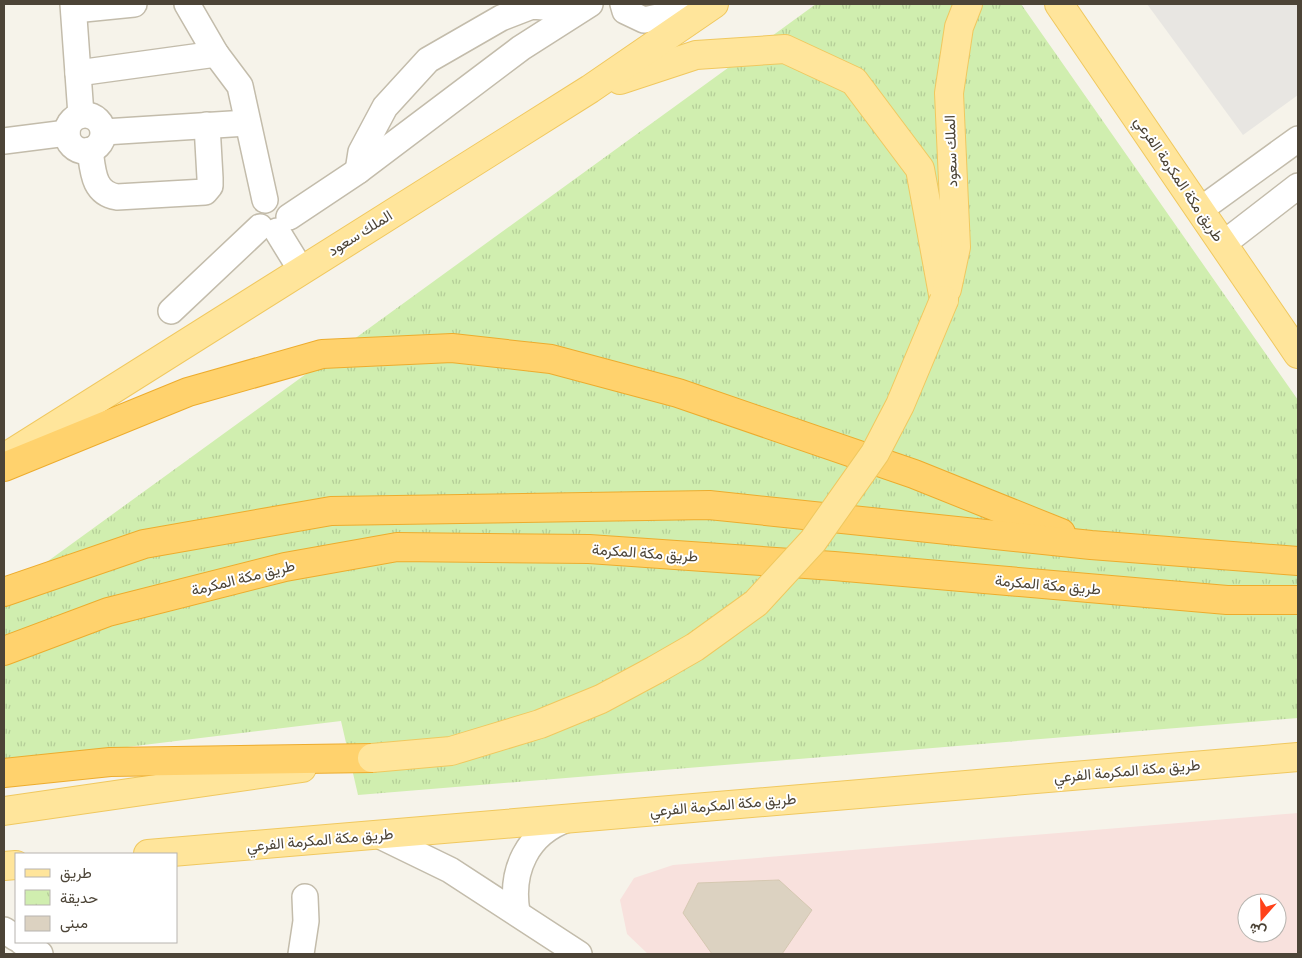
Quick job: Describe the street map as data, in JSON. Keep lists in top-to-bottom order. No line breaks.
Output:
{"streets":{"highway":["طريق مكة المكرمة"],"main road":["الملك سعود","طريق مكة المكرمة الفرعي"]},"legend":["طريق","حديقة","مبنى"],"north":"bottom"}
